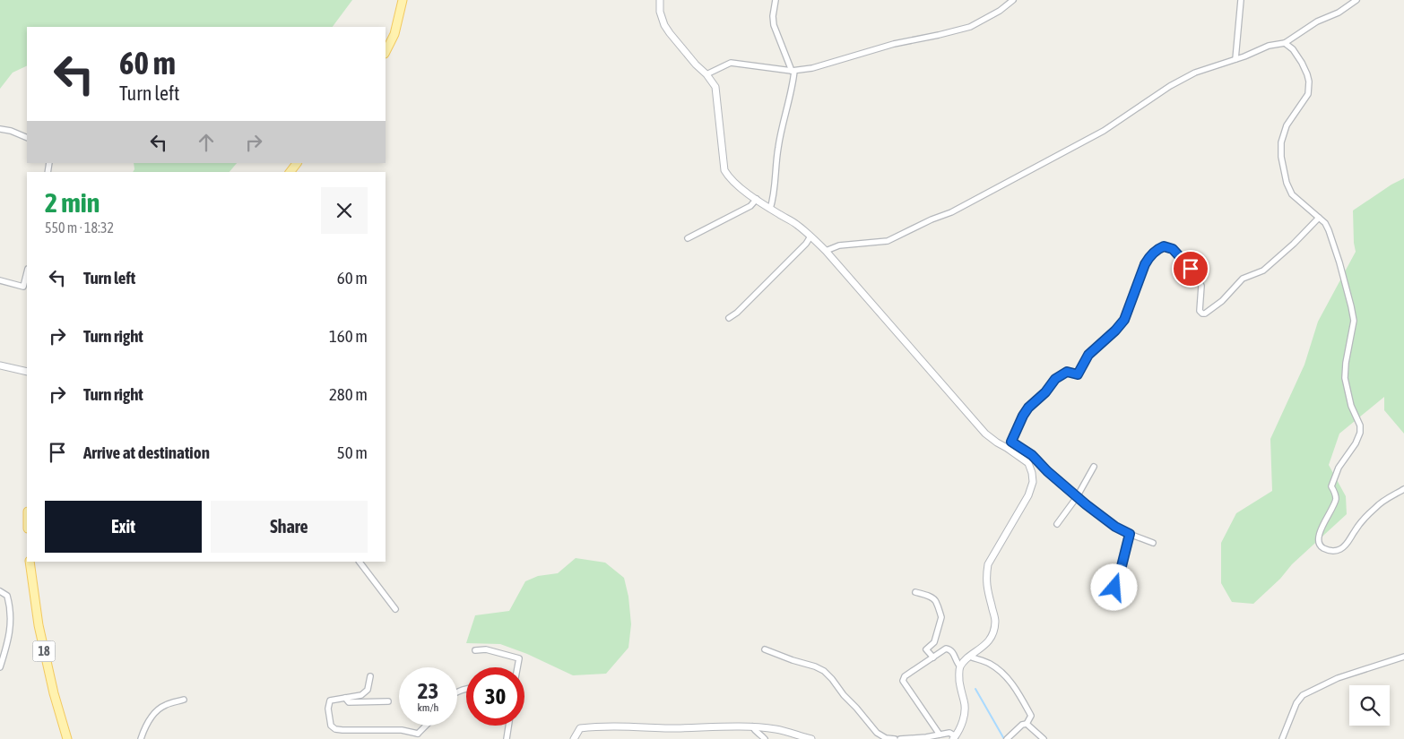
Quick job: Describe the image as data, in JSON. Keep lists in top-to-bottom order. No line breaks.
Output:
{"streets":{"main road":["18"]},"page":{"turn":["60 m","Turn left"],"heading":["2 min","550 m · 18:32"],"list":[{"name":"Turn left","value":"60 m"},{"name":"Turn right","value":"160 m"},{"name":"Turn right","value":"280 m"},{"name":"Arrive at destination","value":"50 m"}],"buttons":["Exit","Share"],"speed":"23 km/h","limit":"30"}}
